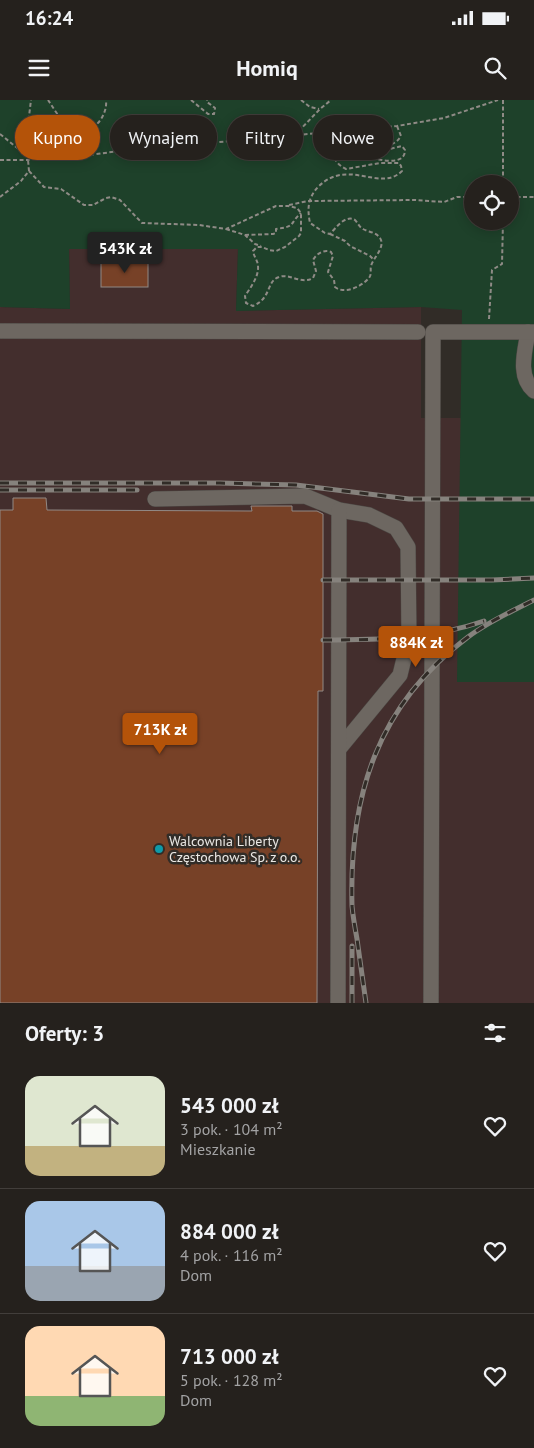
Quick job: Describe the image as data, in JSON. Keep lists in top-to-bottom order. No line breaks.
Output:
{"places":["Walcownia Liberty Częstochowa Sp. z o.o."],"page":{"status":"16:24","header":"Homiq","chip":["Kupno","Wynajem","Filtry","Nowe"],"price":["543K zł","884K zł","713K zł"],"heading":"Oferty: 3","list":[{"name":"543 000 zł","note":"3 pok. · 104 m² · Mieszkanie"},{"name":"884 000 zł","note":"4 pok. · 116 m² · Dom"},{"name":"713 000 zł","note":"5 pok. · 128 m² · Dom"}]}}
